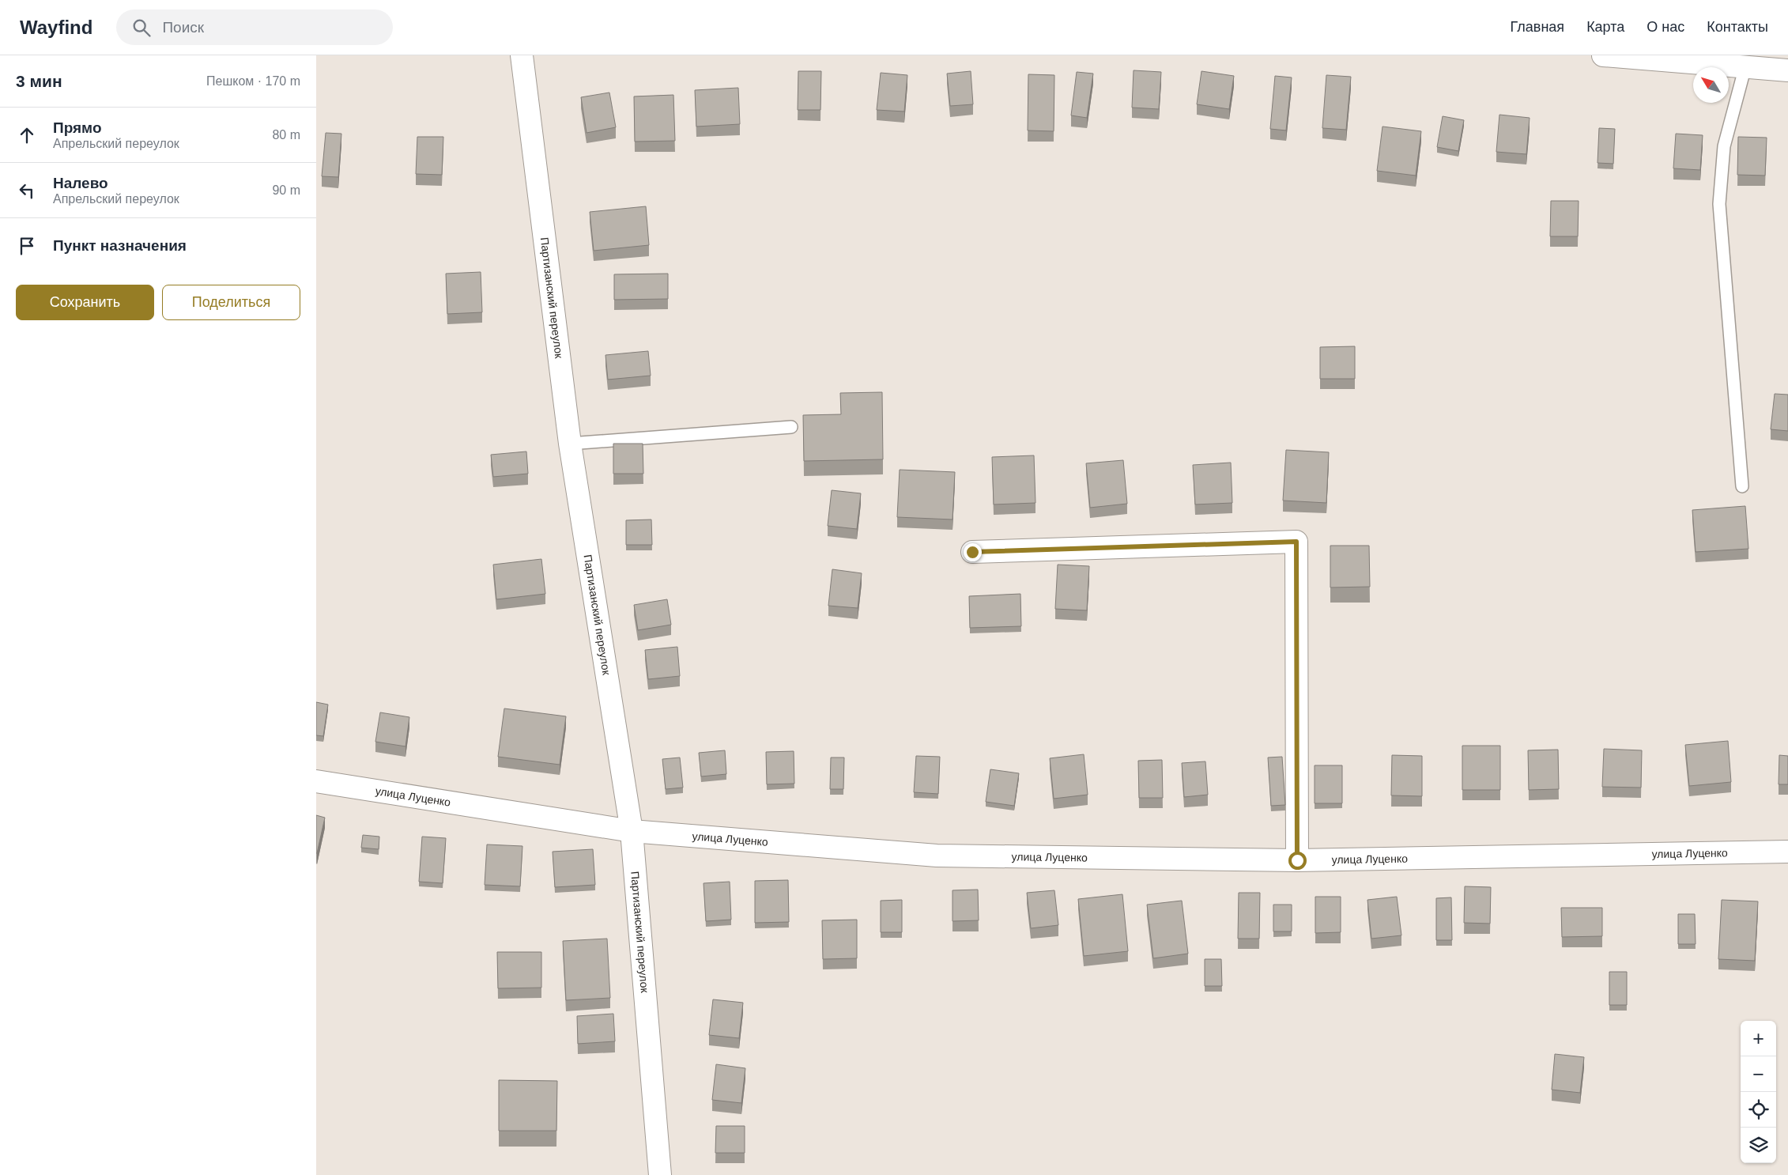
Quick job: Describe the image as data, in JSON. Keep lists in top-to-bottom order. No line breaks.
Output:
{"streets":{"street":["Партизанский переулок","улица Луценко"]},"crossings":[["Партизанский переулок","улица Луценко"]],"north":"top left","page":{"header":"Wayfind","search":"Поиск","nav":["Главная","Карта","О нас","Контакты"],"heading":["3 мин","Пешком · 170 m"],"list":[["Прямо","Апрельский переулок","80 m"],["Налево","Апрельский переулок","90 m"],"Пункт назначения"],"buttons":["Сохранить","Поделиться"],"map_buttons":["+","−"]}}
